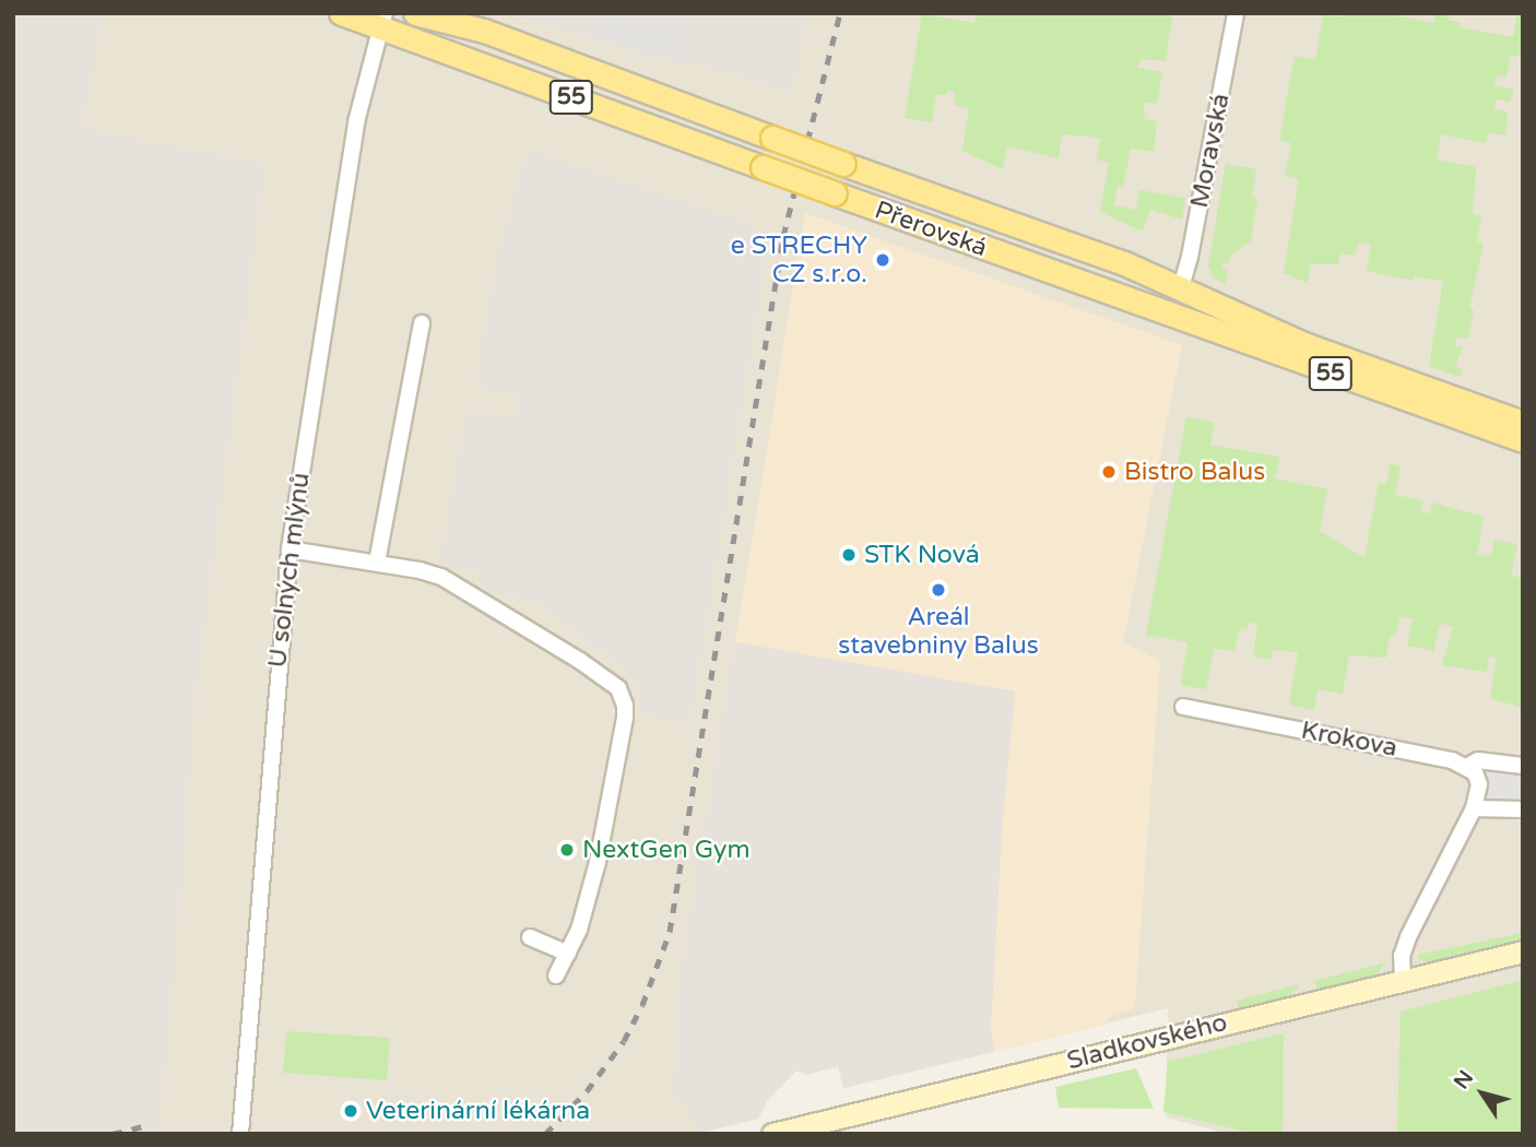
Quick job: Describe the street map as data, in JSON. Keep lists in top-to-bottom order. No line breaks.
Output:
{"streets":{"main road":["55","Přerovská"],"street":["Moravská","U solných mlýnů","Krokova","Sladkovského"]},"crossings":[["Moravská","Přerovská"],["Přerovská","U solných mlýnů"]],"places":["e STRECHY CZ s.r.o.","Bistro Balus","STK Nová","Areál stavebniny Balus","NextGen Gym","Veterinární lékárna"],"north":"top left"}
